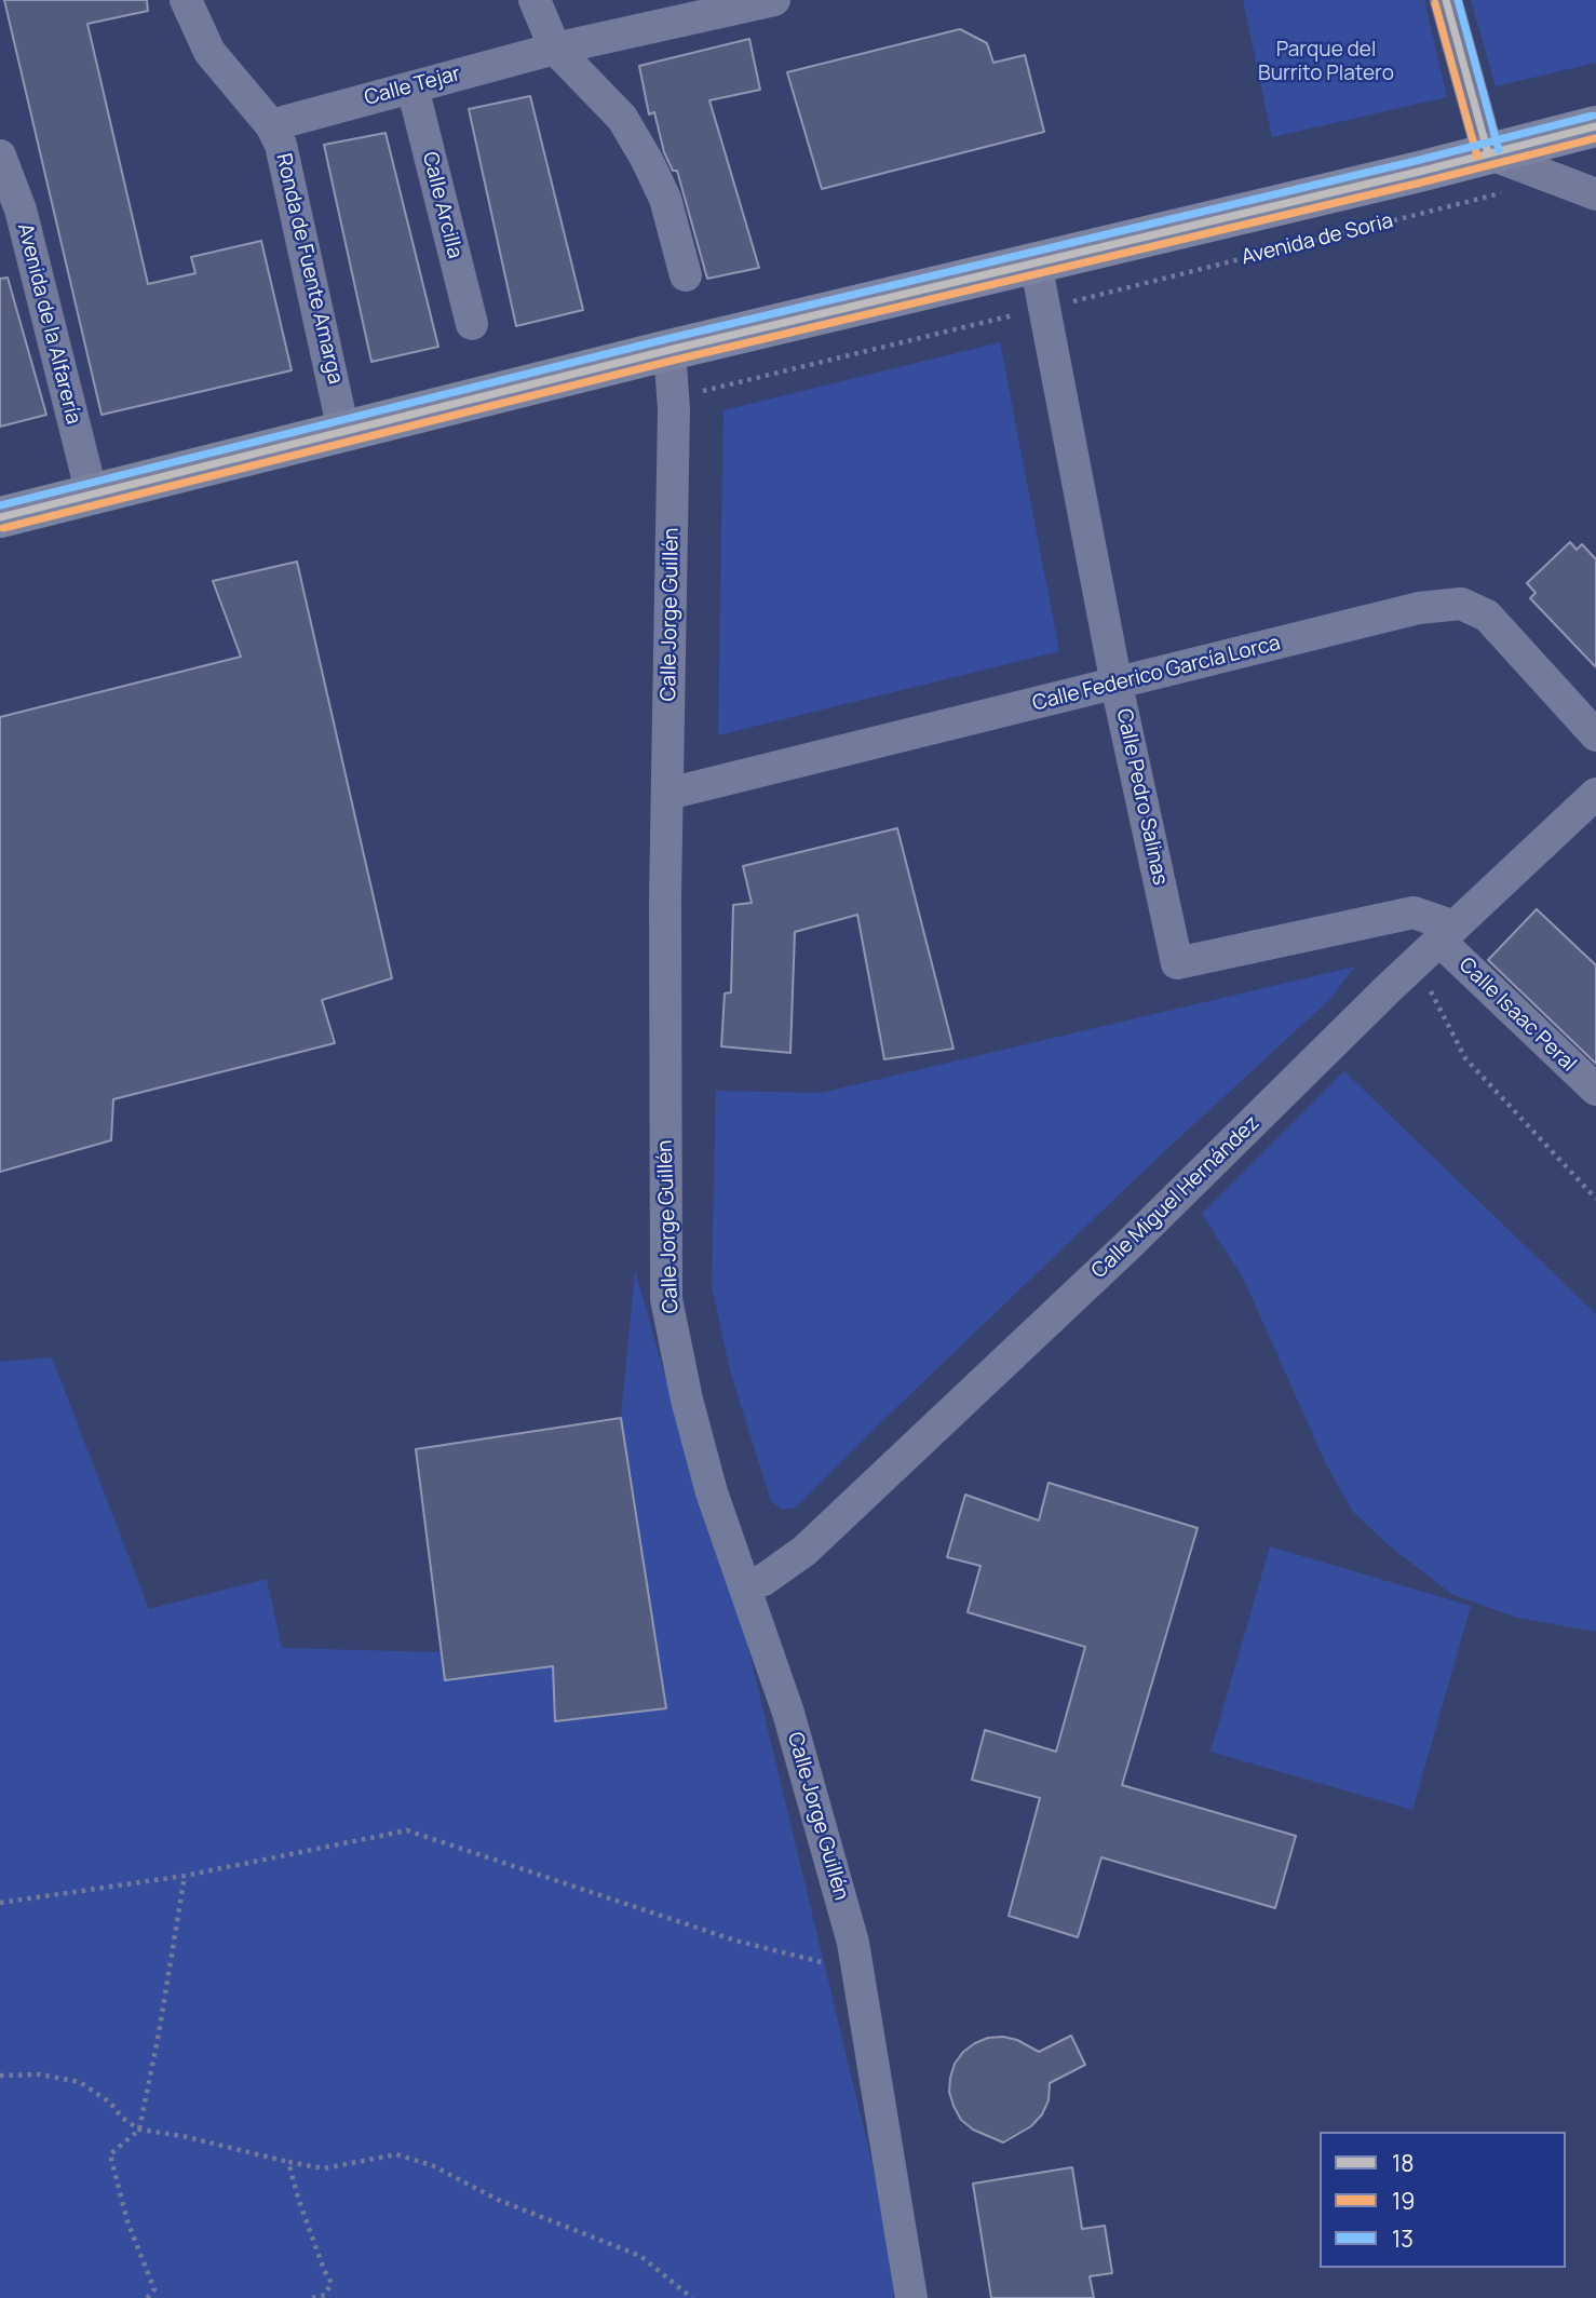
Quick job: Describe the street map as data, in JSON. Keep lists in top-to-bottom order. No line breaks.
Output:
{"streets":{"main road":["Avenida de Soria"],"street":["Calle Tejar","Calle Arcilla","Ronda de Fuente Amarga","Avenida de la Alfarería","Calle Jorge Guillén","Calle Federico García Lorca","Calle Pedro Salinas","Calle Isaac Peral","Calle Miguel Hernández"]},"crossings":[["Calle Tejar","Calle Arcilla"],["Calle Tejar","Ronda de Fuente Amarga"],["Avenida de Soria","Ronda de Fuente Amarga"],["Avenida de Soria","Avenida de la Alfarería"],["Avenida de Soria","Calle Jorge Guillén"],["Avenida de Soria","Calle Pedro Salinas"],["Calle Jorge Guillén","Calle Federico García Lorca"],["Calle Jorge Guillén","Calle Miguel Hernández"],["Calle Federico García Lorca","Calle Pedro Salinas"],["Calle Pedro Salinas","Calle Isaac Peral"],["Calle Pedro Salinas","Calle Miguel Hernández"],["Calle Isaac Peral","Calle Miguel Hernández"]],"parks":["Parque del Burrito Platero"],"lines":["transit line 18","transit line 13","transit line 19"],"legend":["18","19","13"]}
